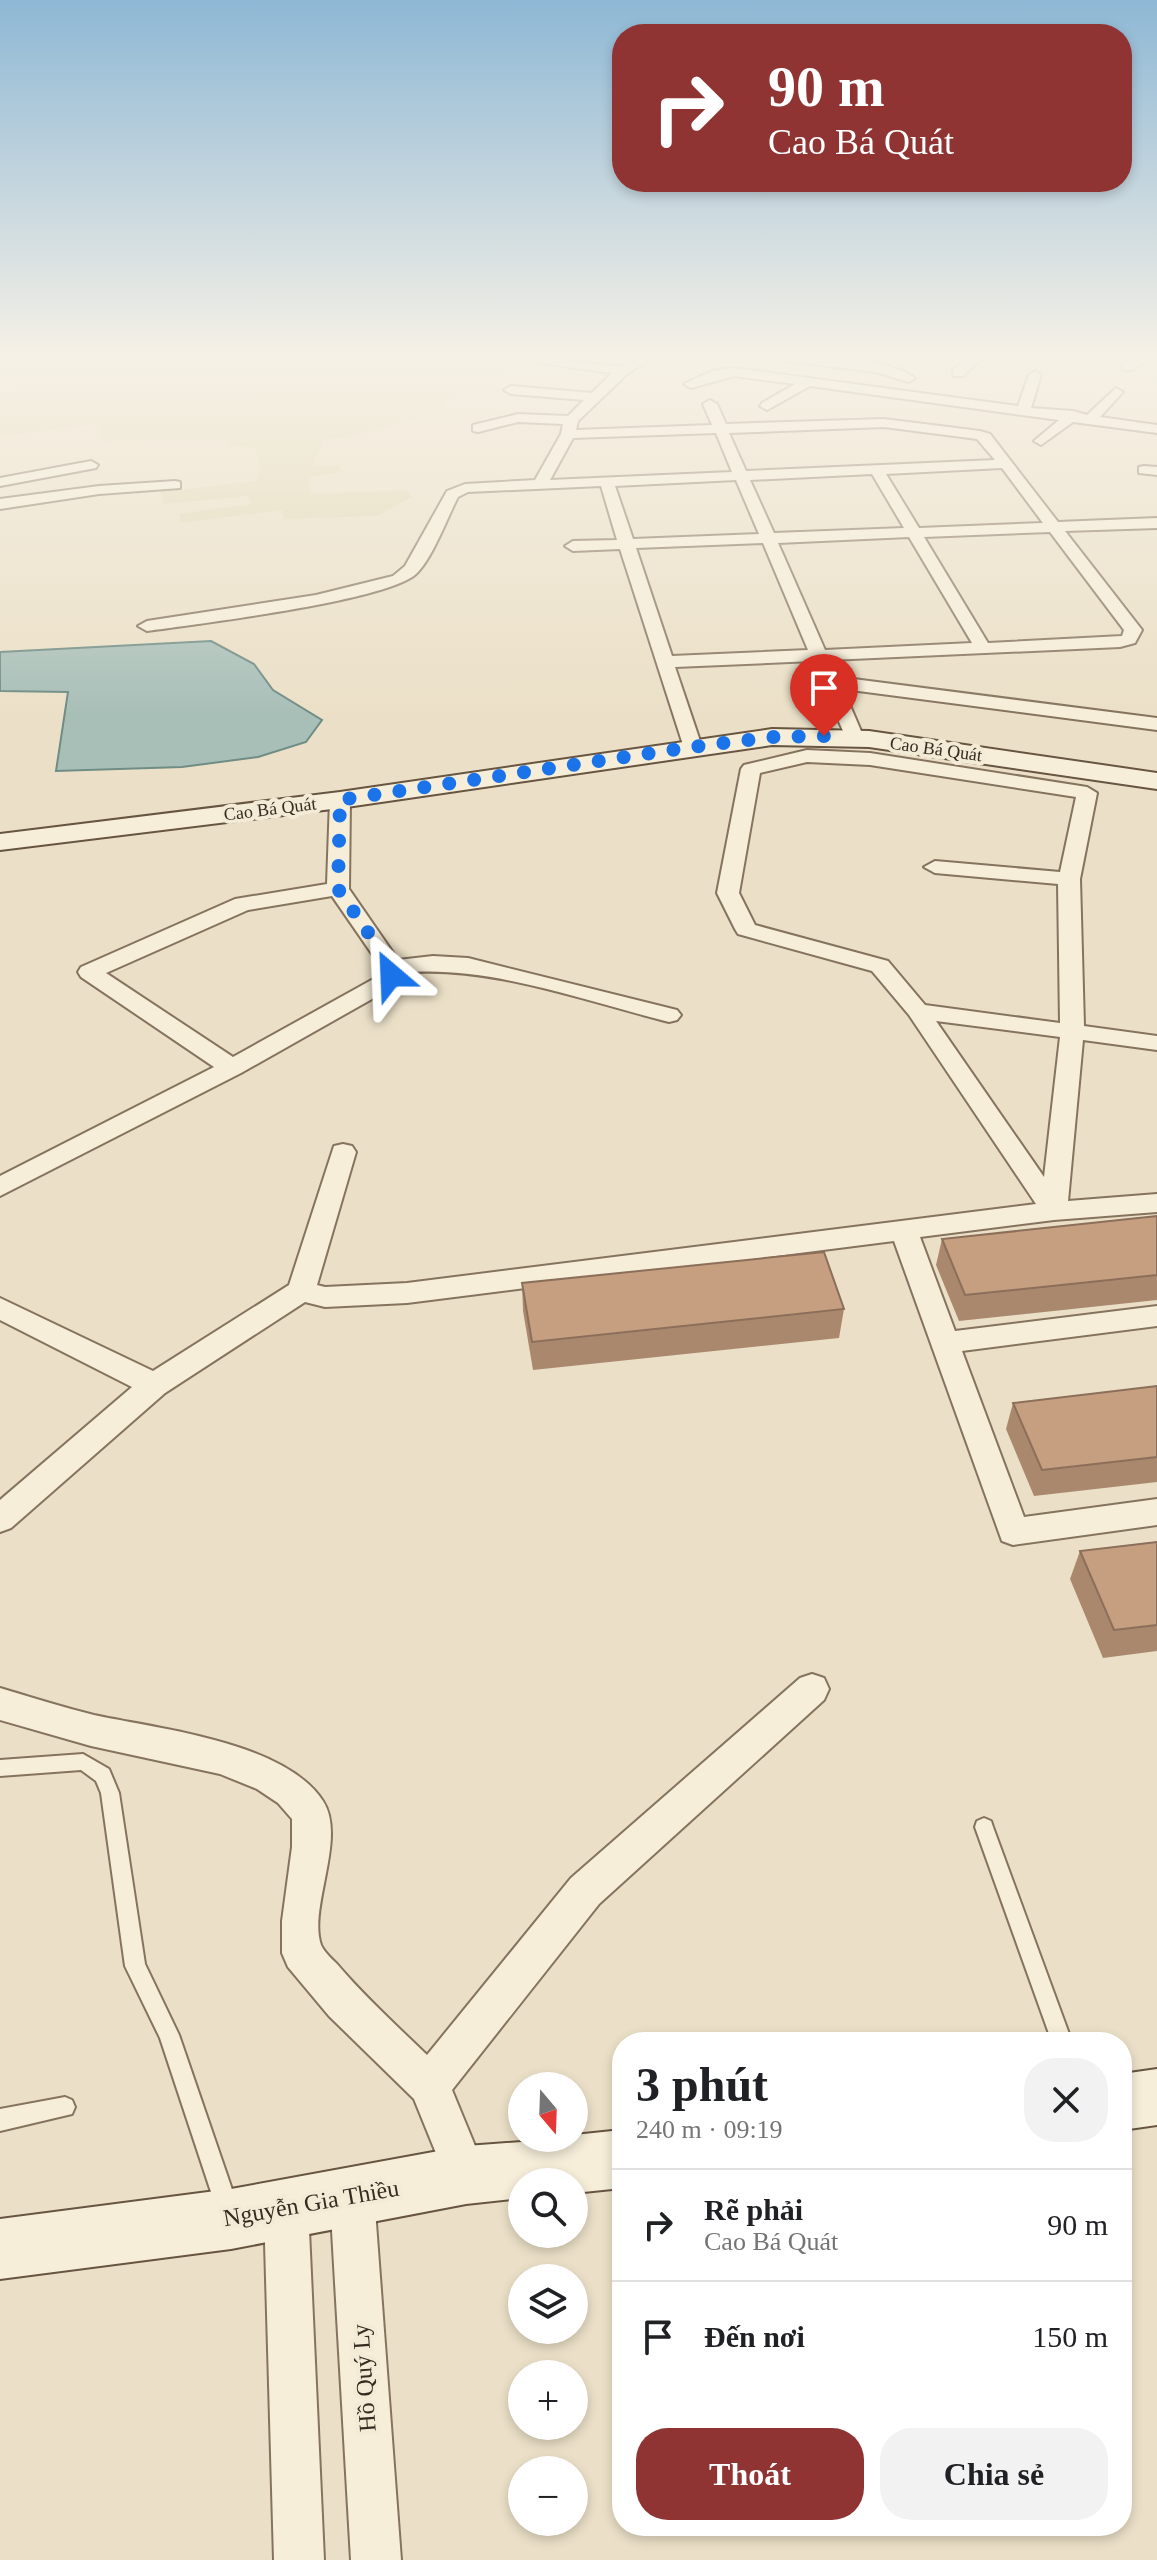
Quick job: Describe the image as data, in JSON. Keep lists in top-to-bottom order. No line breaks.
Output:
{"streets":{"street":["Cao Bá Quát","Nguyễn Gia Thiều","Hồ Quý Ly"]},"crossings":[["Nguyễn Gia Thiều","Hồ Quý Ly"]],"north":"bottom","page":{"turn":["90 m","Cao Bá Quát"],"heading":["3 phút","240 m · 09:19"],"map_buttons":["+","−"],"list":[{"name":"Rẽ phải","note":"Cao Bá Quát","value":"90 m"},{"name":"Đến nơi","value":"150 m"}],"buttons":["Thoát","Chia sẻ"]}}
